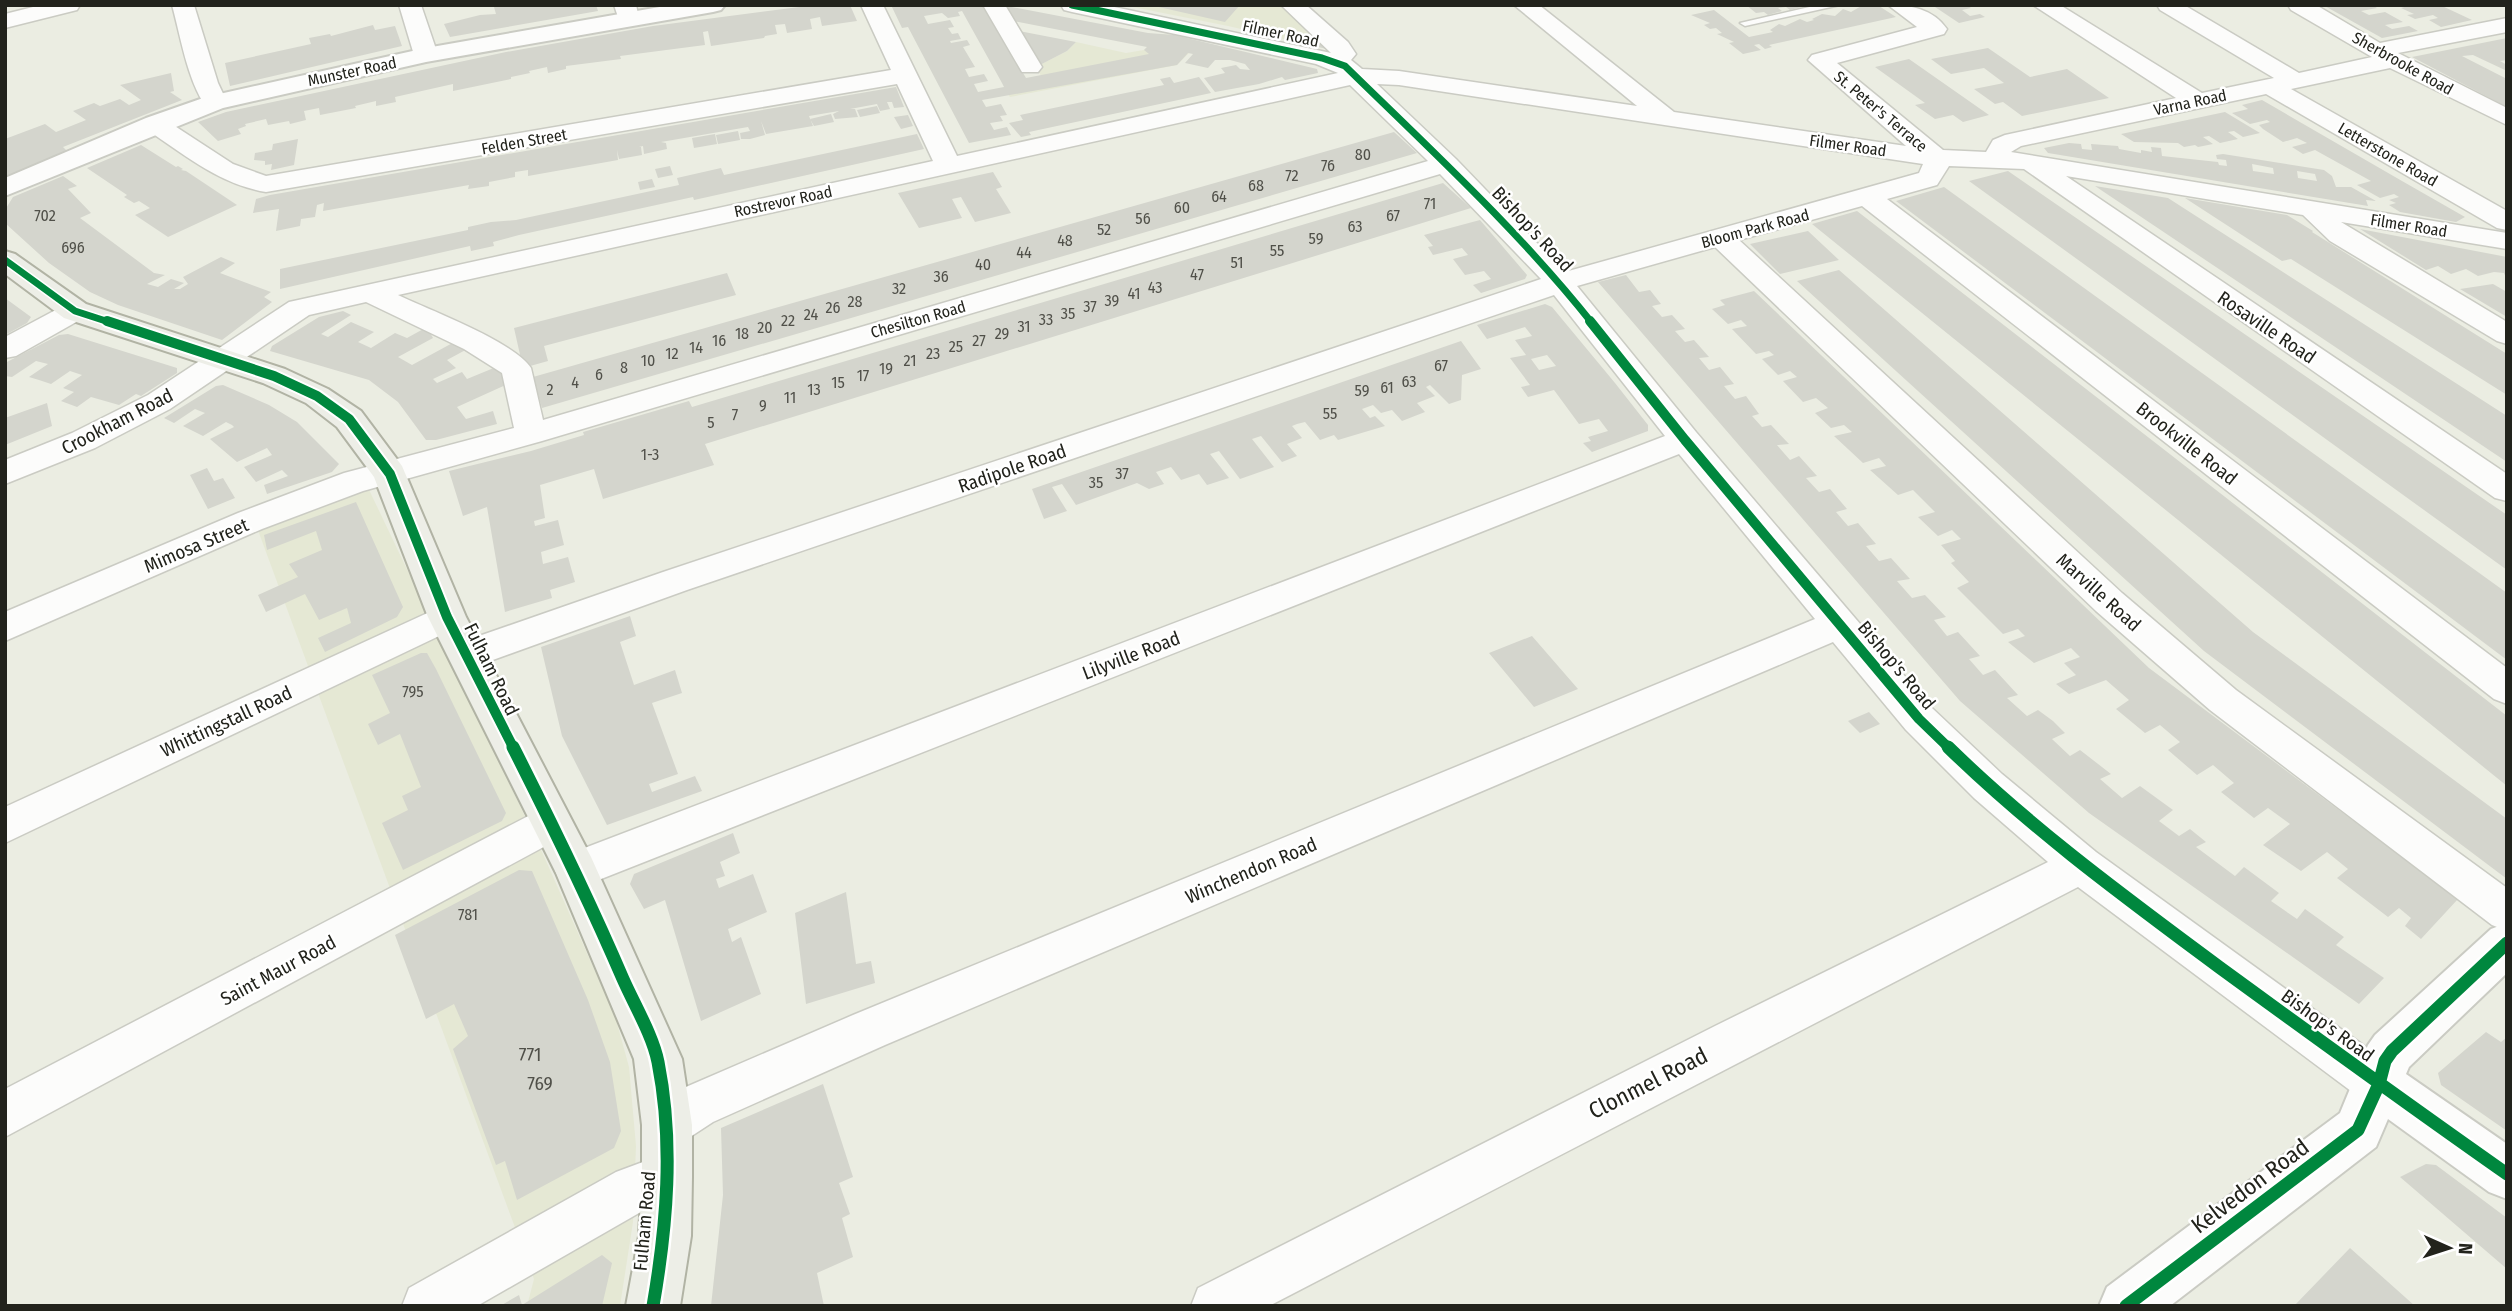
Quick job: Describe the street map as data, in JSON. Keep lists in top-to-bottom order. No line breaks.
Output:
{"streets":{"main road":["Fulham Road"],"street":["Filmer Road","Sherbrooke Road","Munster Road","Varna Road","St. Peter's Terrace","Felden Street","Letterstone Road","Rostrevor Road","Bloom Park Road","Bishop's Road","Chesilton Road","Rosaville Road","Crookham Road","Brookville Road","Radipole Road","Mimosa Street","Marville Road","Lilyville Road","Whittingstall Road","Winchendon Road","Saint Maur Road","Clonmel Road","Kelvedon Road"]},"crossings":[["Filmer Road","Varna Road"],["Filmer Road","St. Peter's Terrace"],["Filmer Road","Rostrevor Road"],["Filmer Road","Bloom Park Road"],["Filmer Road","Bishop's Road"],["Filmer Road","Rosaville Road"],["Sherbrooke Road","Varna Road"],["Munster Road","Felden Street"],["Varna Road","Letterstone Road"],["St. Peter's Terrace","Bloom Park Road"],["Rostrevor Road","Bishop's Road"],["Rostrevor Road","Crookham Road"],["Rostrevor Road","Fulham Road"],["Bloom Park Road","Bishop's Road"],["Bloom Park Road","Brookville Road"],["Bloom Park Road","Radipole Road"],["Bloom Park Road","Marville Road"],["Bishop's Road","Chesilton Road"],["Bishop's Road","Radipole Road"],["Bishop's Road","Lilyville Road"],["Bishop's Road","Winchendon Road"],["Bishop's Road","Clonmel Road"],["Bishop's Road","Kelvedon Road"],["Chesilton Road","Mimosa Street"],["Chesilton Road","Fulham Road"],["Crookham Road","Fulham Road"],["Radipole Road","Fulham Road"],["Mimosa Street","Fulham Road"],["Lilyville Road","Fulham Road"],["Fulham Road","Whittingstall Road"],["Fulham Road","Winchendon Road"],["Fulham Road","Saint Maur Road"]],"house_numbers":["80","76","72","68","64","71","60","702","67","56","63","52","59","48","696","55","44","51","40","47","36","43","32","41","39","28","37","26","35","24","33","22","31","20","18","29","16","27","25","14","12","23","10","21","67","8","19","6","17","63","4","15","61","2","13","59","11","9","55","7","5","1-3","37","35","795","781","771","769"],"north":"right"}
